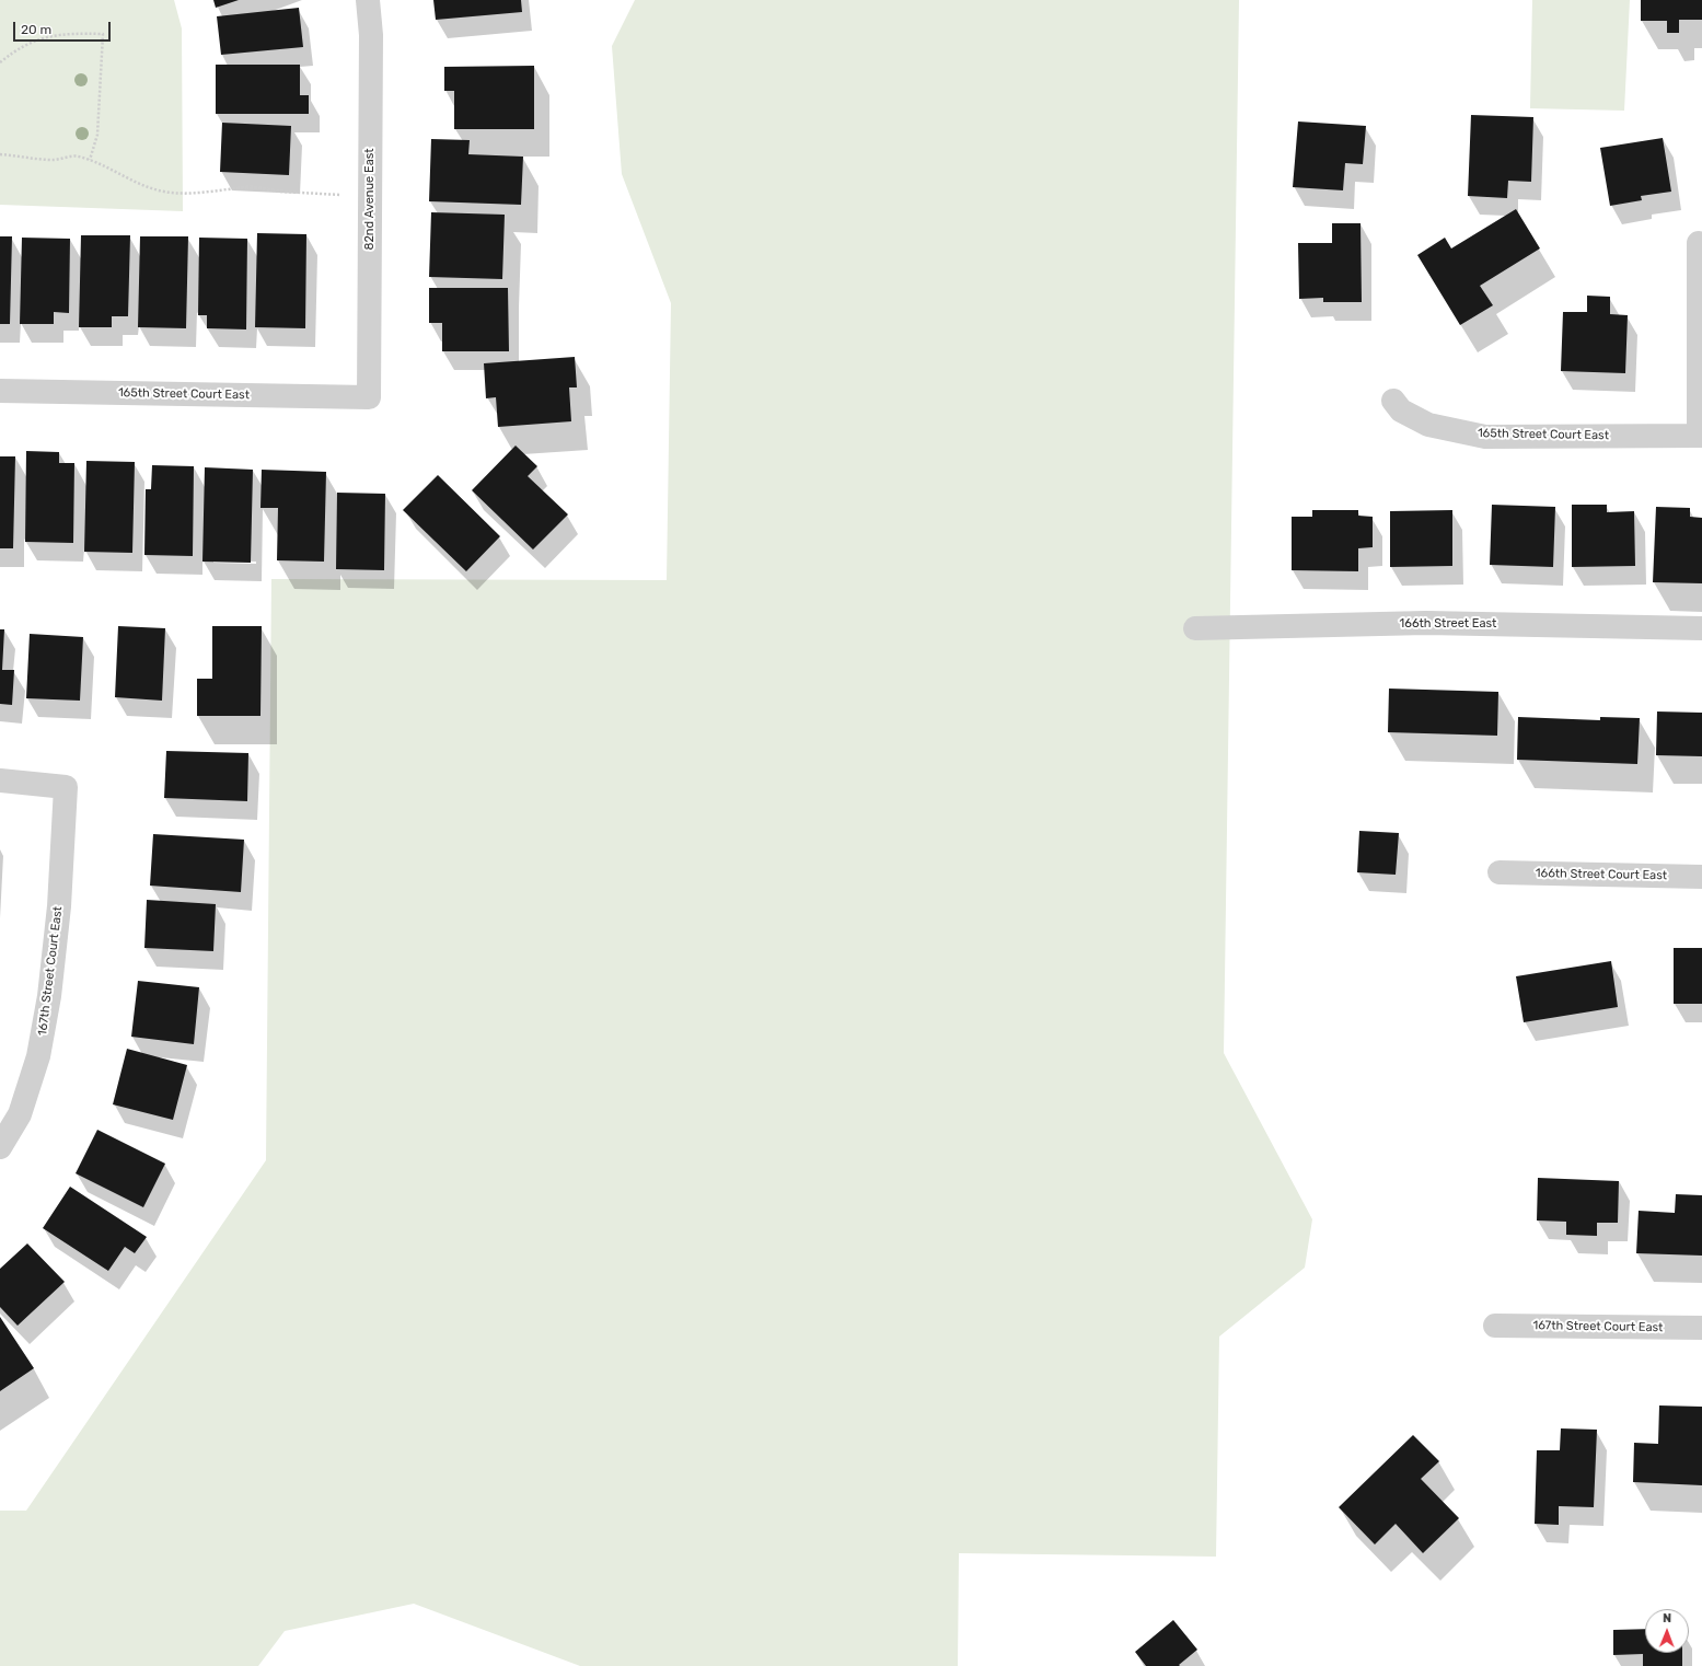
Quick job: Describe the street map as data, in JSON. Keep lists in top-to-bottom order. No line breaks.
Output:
{"streets":{"street":["82nd Avenue East","165th Street Court East","166th Street East","166th Street Court East","167th Street Court East"]},"crossings":[["82nd Avenue East","165th Street Court East"]],"scale_bar":"20 m","north":"top"}
